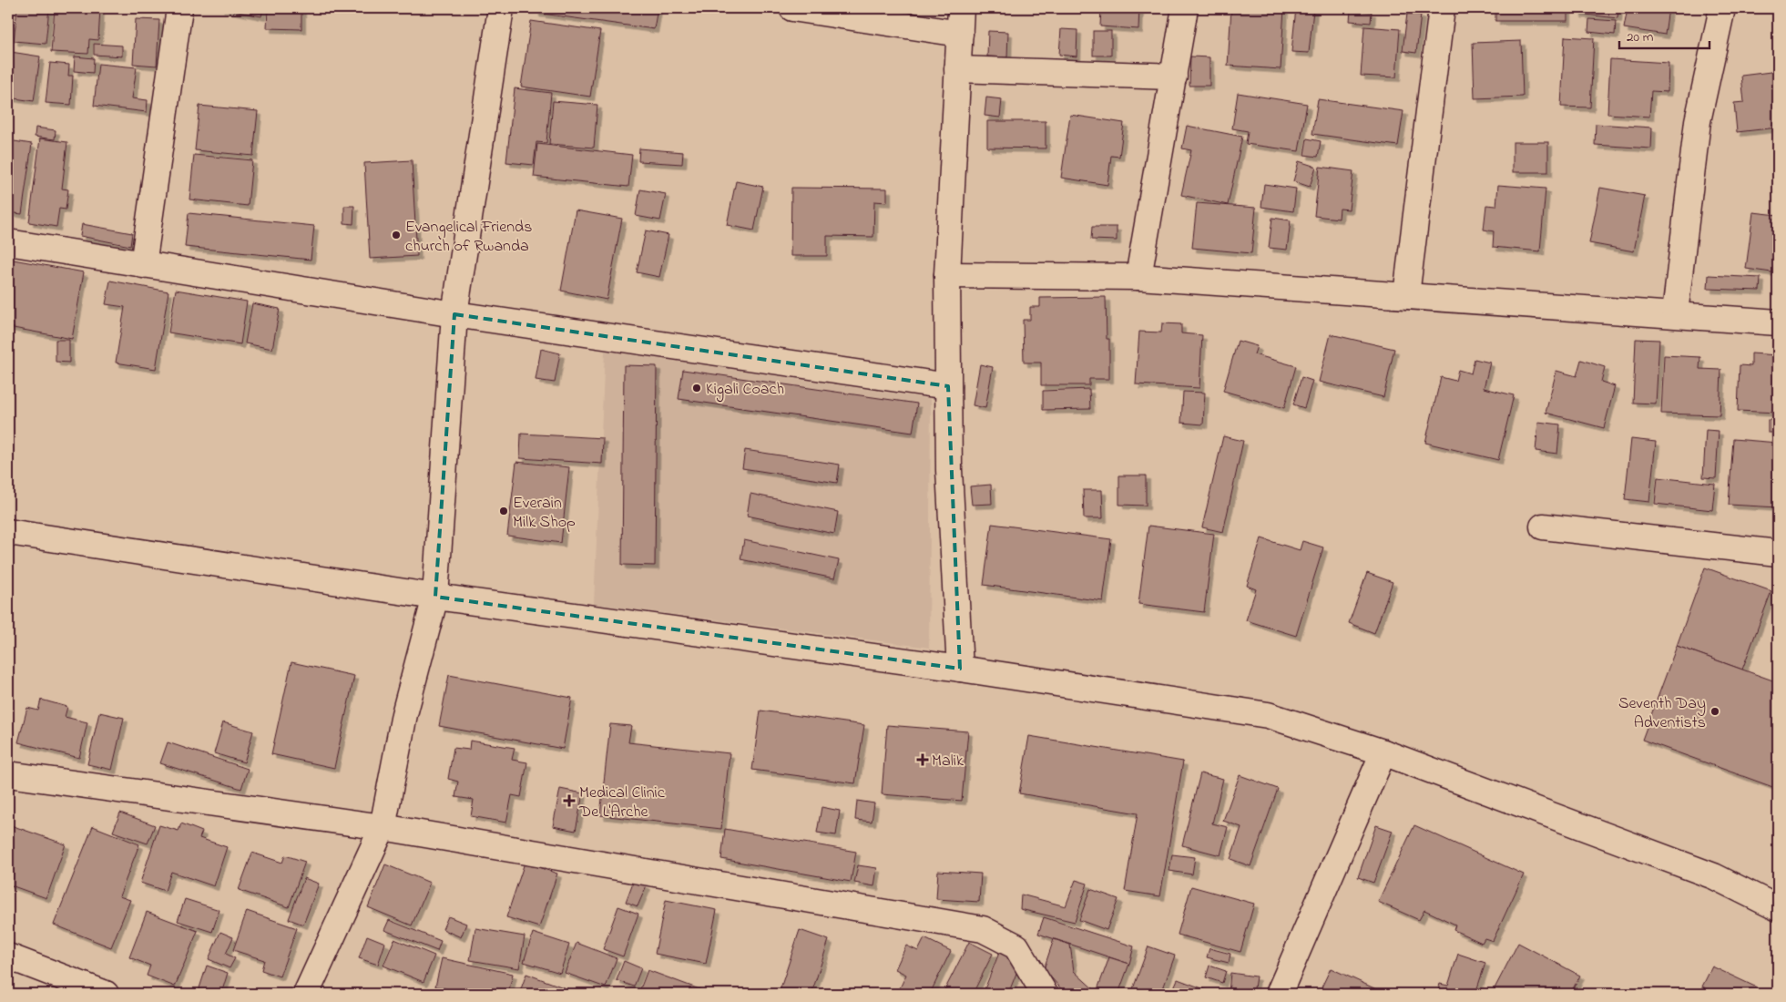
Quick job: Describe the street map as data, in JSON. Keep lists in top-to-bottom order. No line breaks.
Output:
{"places":{"other":["Evangelical Friends church of Rwanda","Kigali Coach","Everain Milk Shop","Seventh Day Adventists"],"health":["Malik","Medical Clinic De L'Arche"]},"scale_bar":"20 m"}
